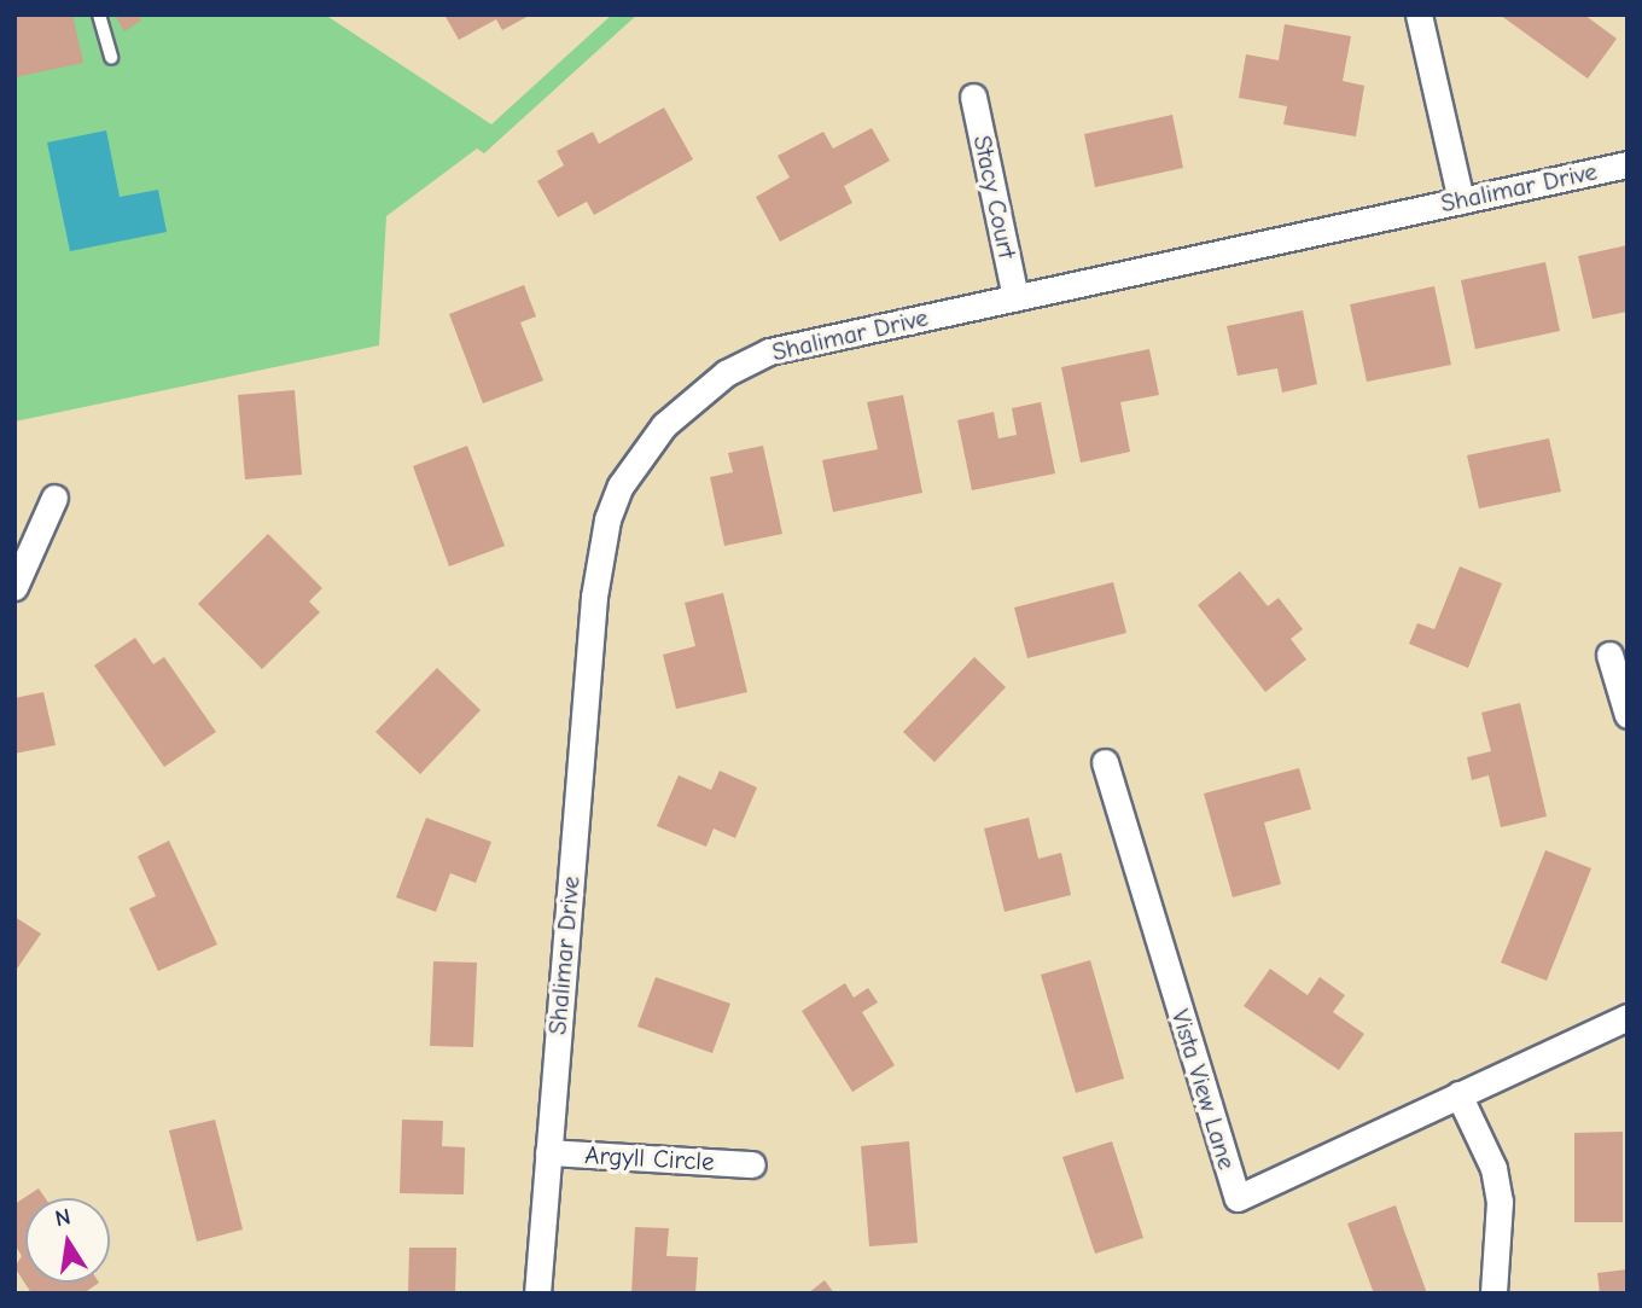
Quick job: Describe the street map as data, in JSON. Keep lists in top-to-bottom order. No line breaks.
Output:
{"streets":{"street":["Shalimar Drive","Stacy Court","Vista View Lane","Argyll Circle"]},"crossings":[["Shalimar Drive","Stacy Court"],["Shalimar Drive","Argyll Circle"]],"north":"top"}
